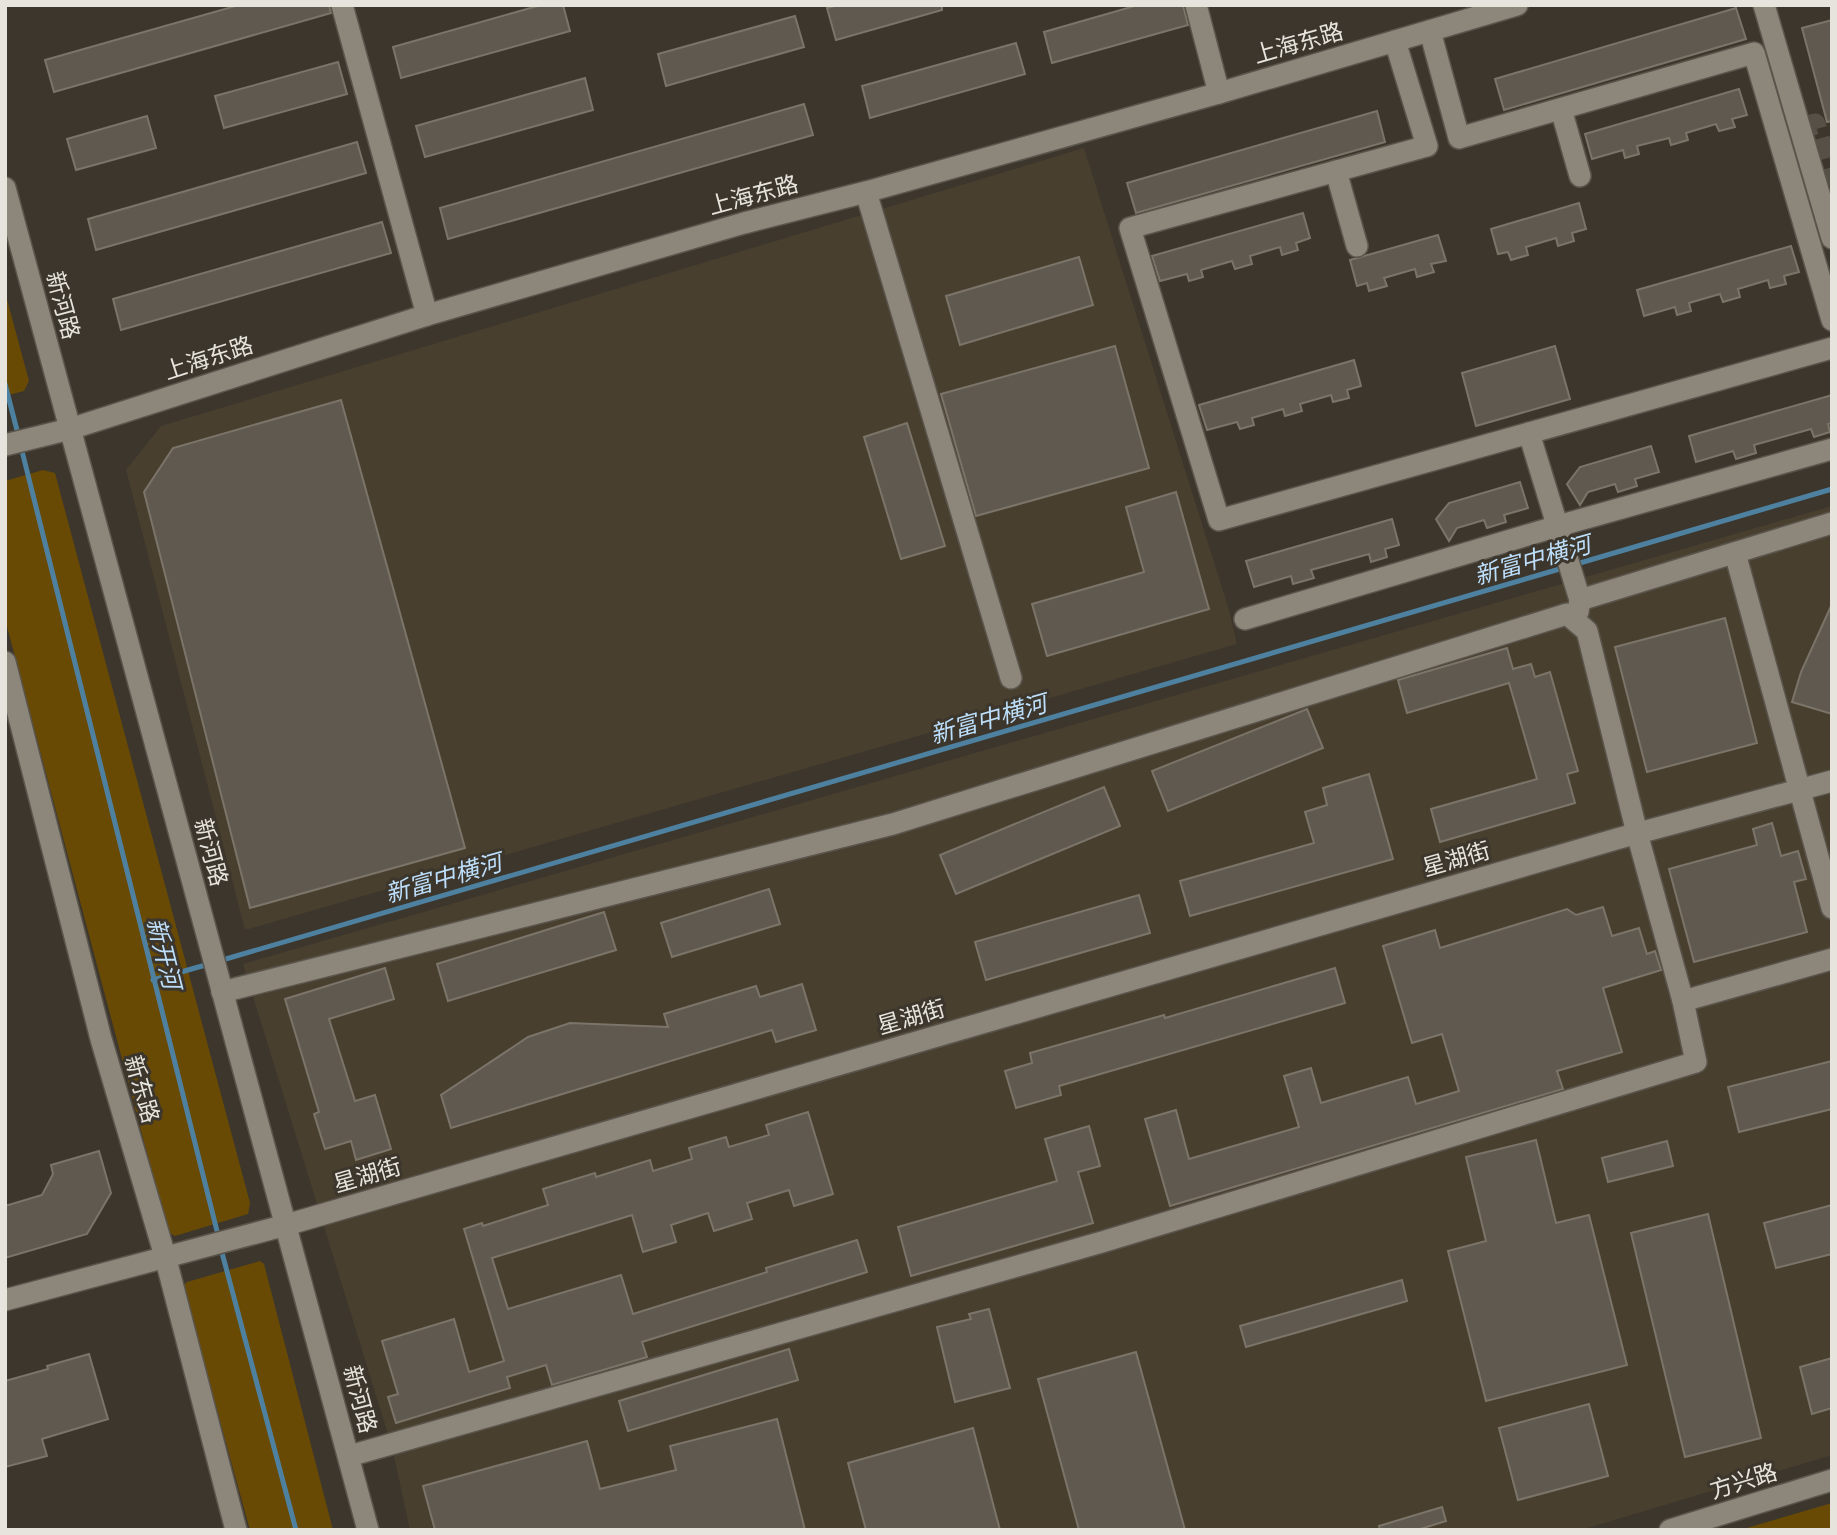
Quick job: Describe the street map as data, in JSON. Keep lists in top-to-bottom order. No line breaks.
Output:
{"streets":{"street":["上海东路","新河路","星湖街","新东路","方兴路"]},"crossings":[["上海东路","新河路"],["新河路","星湖街"],["星湖街","新东路"]],"water":["新富中横河","新开河"]}
